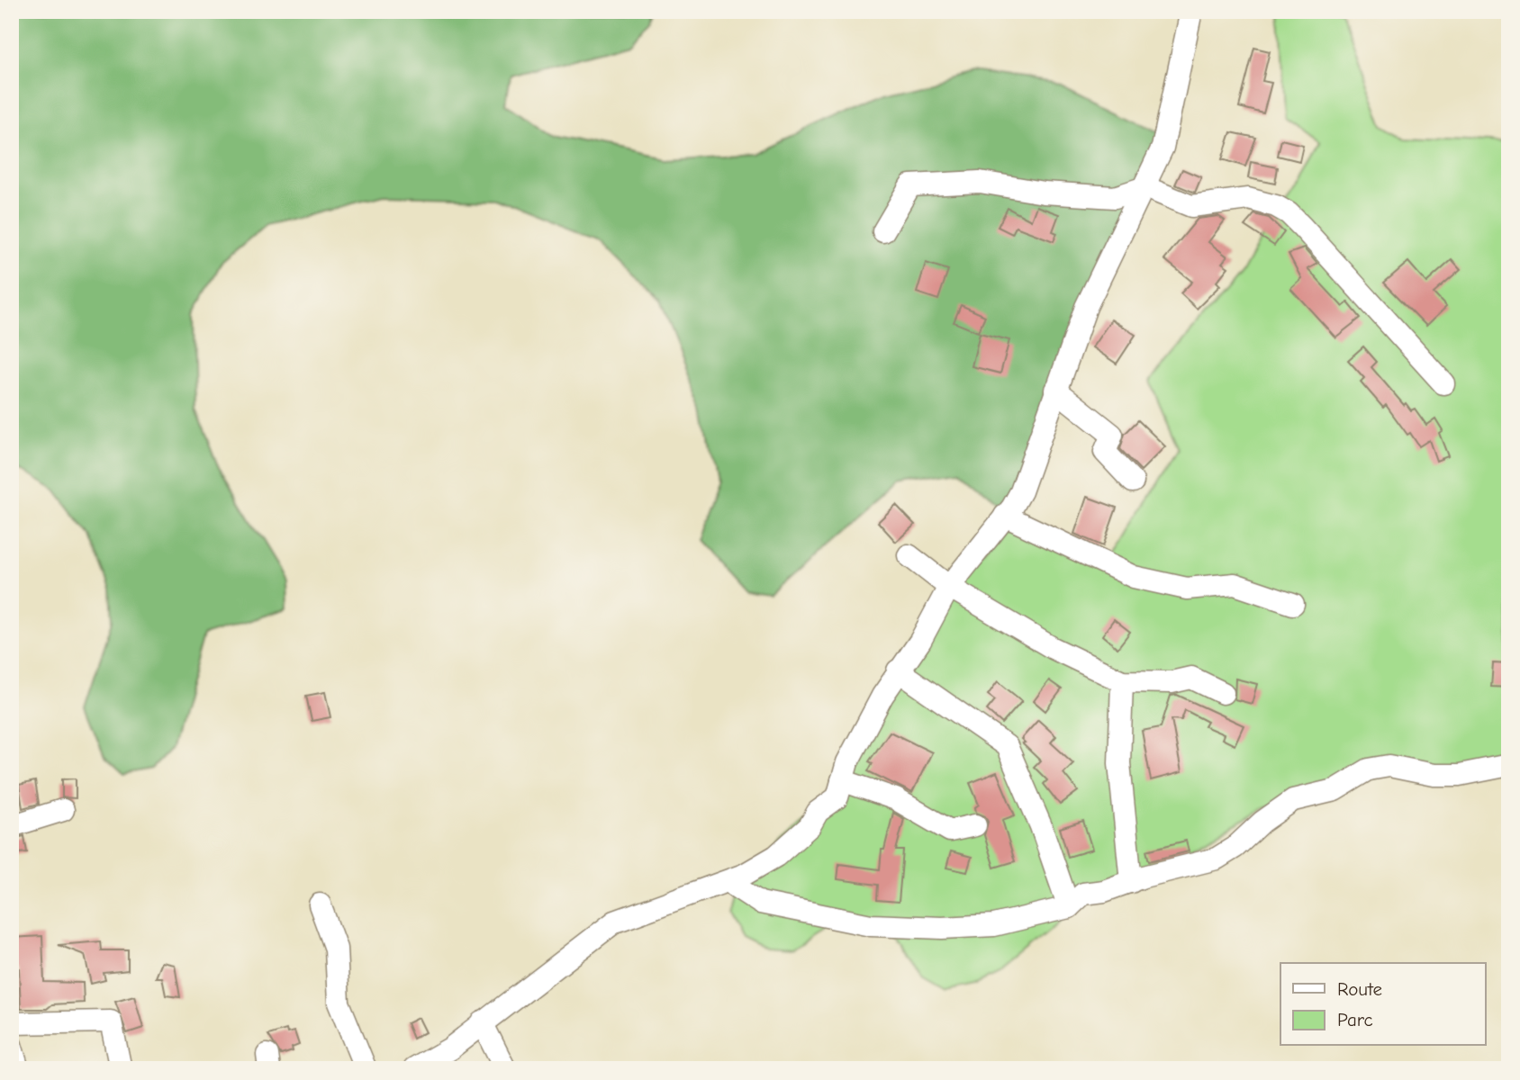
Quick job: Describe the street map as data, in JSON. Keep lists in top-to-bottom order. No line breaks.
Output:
{"legend":["Route","Parc"]}
